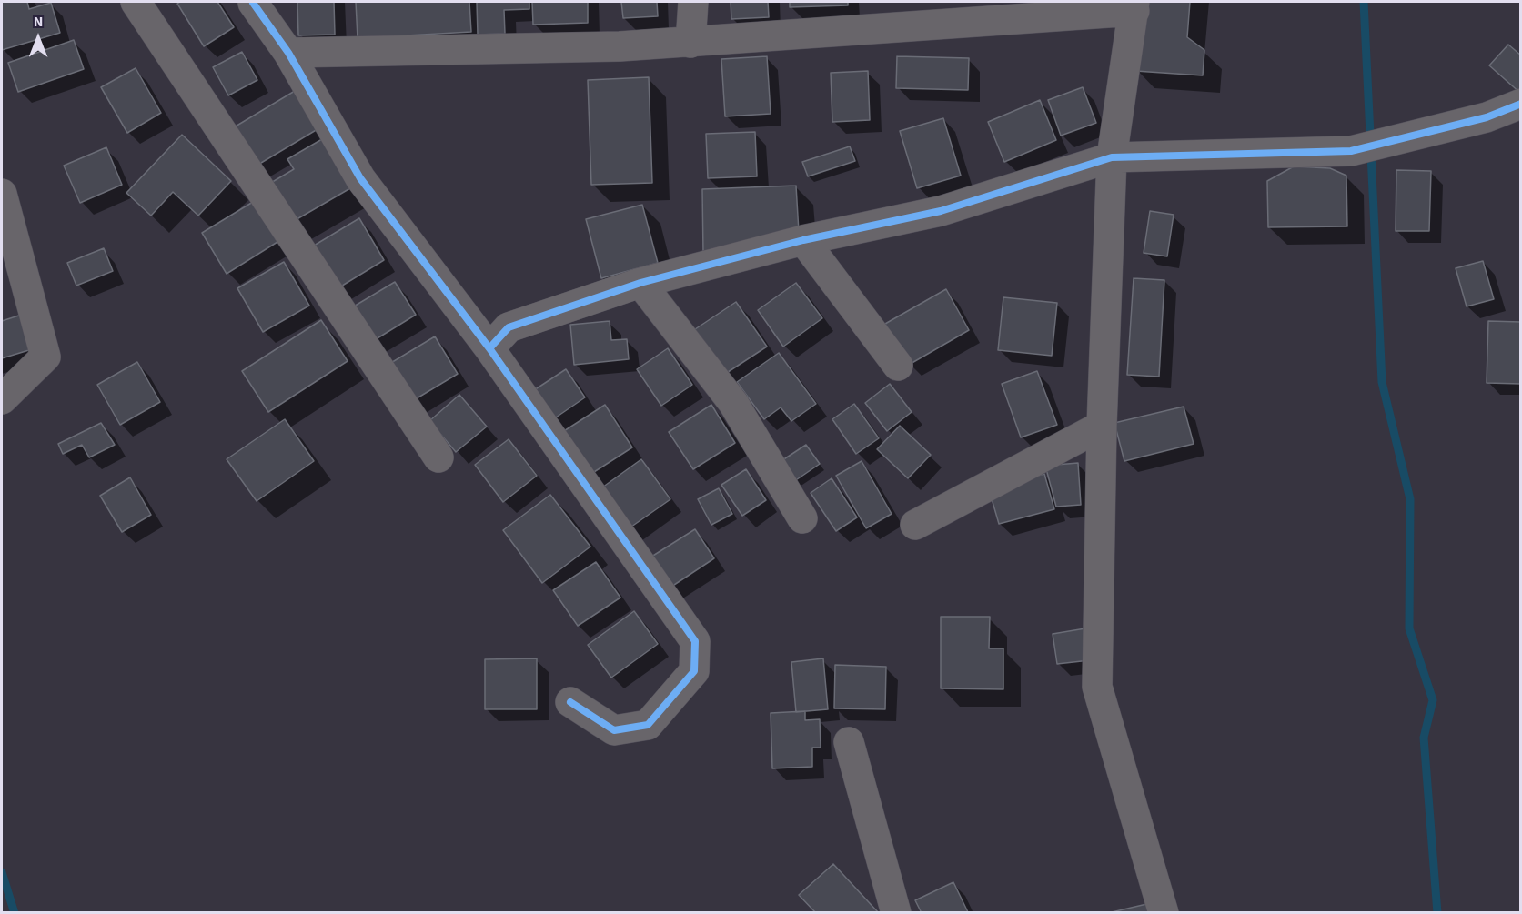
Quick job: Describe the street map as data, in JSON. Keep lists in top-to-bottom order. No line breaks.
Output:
{"north":"top"}
